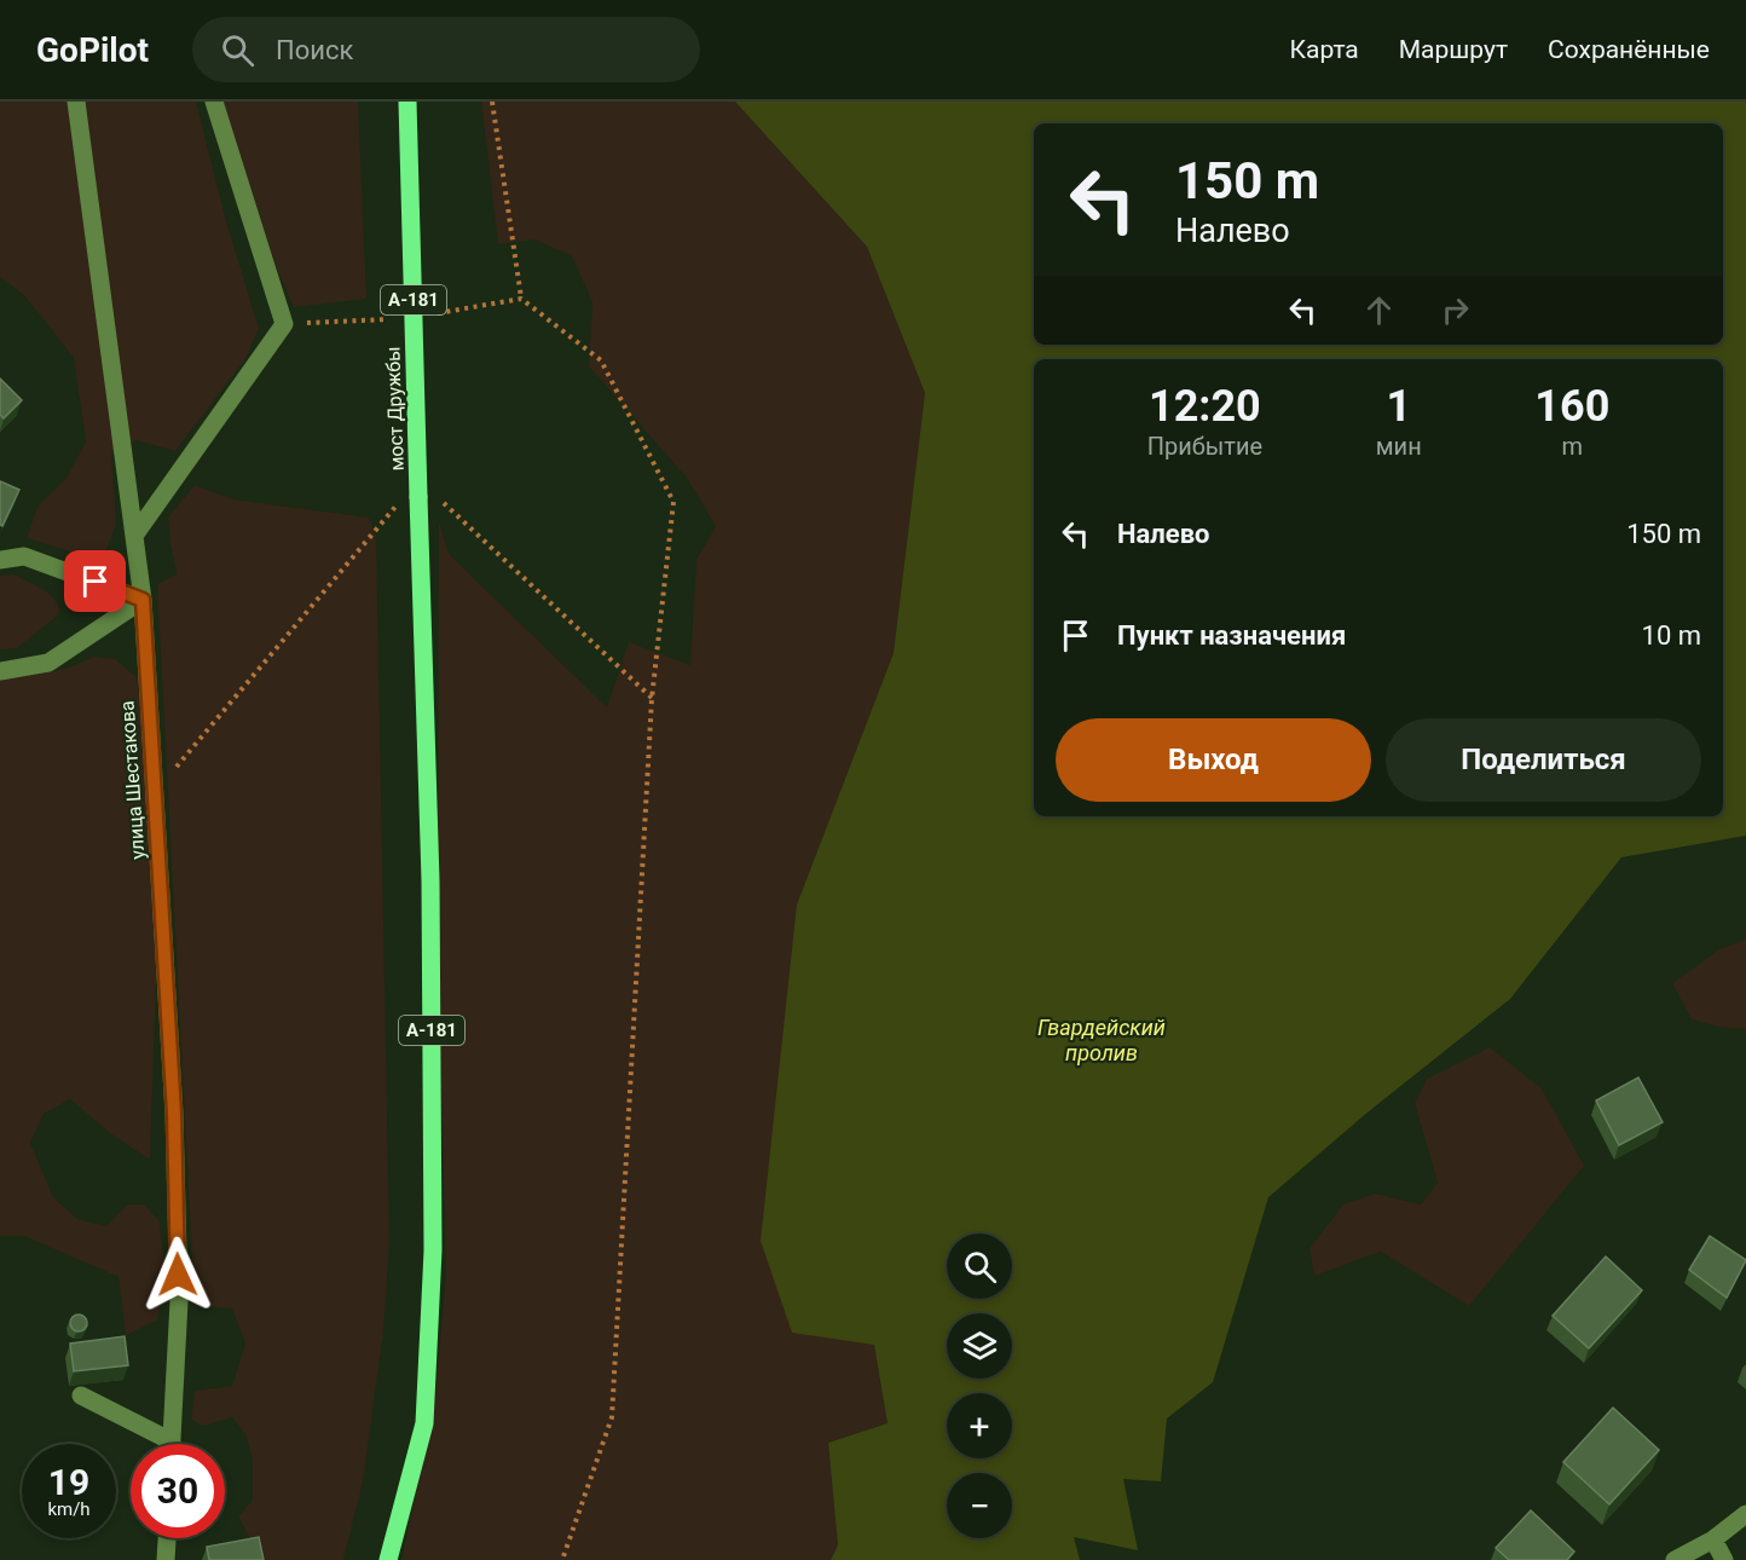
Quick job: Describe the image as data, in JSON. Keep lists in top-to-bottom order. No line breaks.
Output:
{"streets":{"main road":["А-181","мост Дружбы"],"street":["улица Шестакова"]},"crossings":[["А-181","мост Дружбы"]],"water":["Гвардейский пролив"],"page":{"header":"GoPilot","search":"Поиск","nav":["Карта","Маршрут","Сохранённые"],"turn":["150 m","Налево"],"eta":["12:20","Прибытие","1","мин","160","m"],"list":[{"name":"Налево","value":"150 m"},{"name":"Пункт назначения","value":"10 m"}],"buttons":["Выход","Поделиться"],"map_buttons":["+","−"],"speed":"19 km/h","limit":"30"}}
